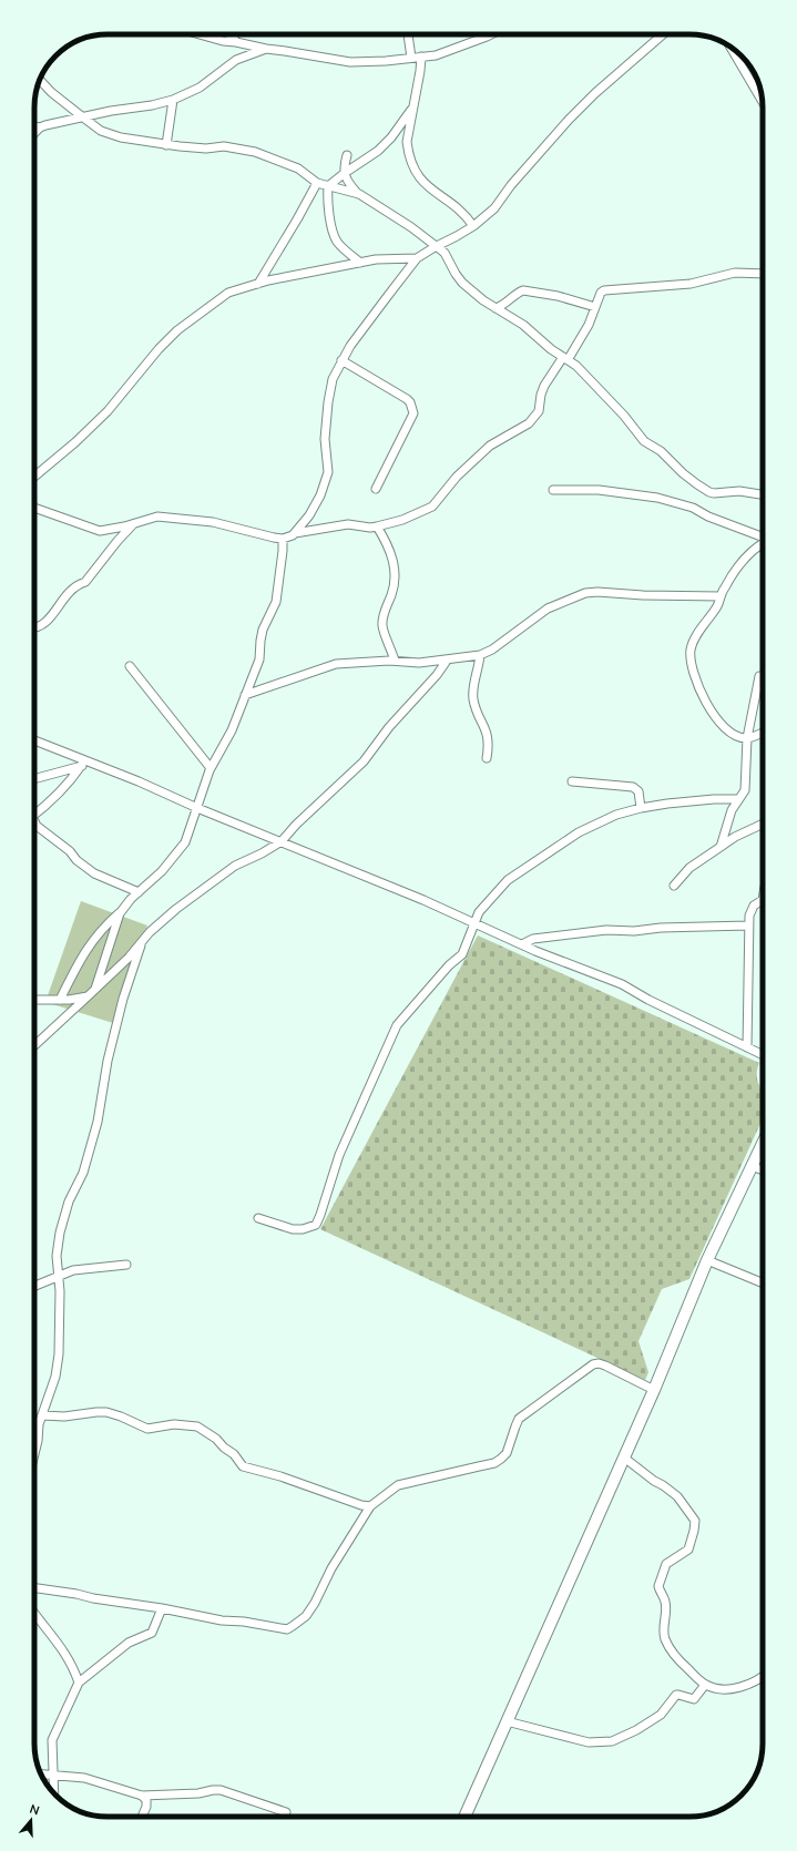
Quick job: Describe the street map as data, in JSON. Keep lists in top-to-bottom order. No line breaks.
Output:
{"north":"top"}
